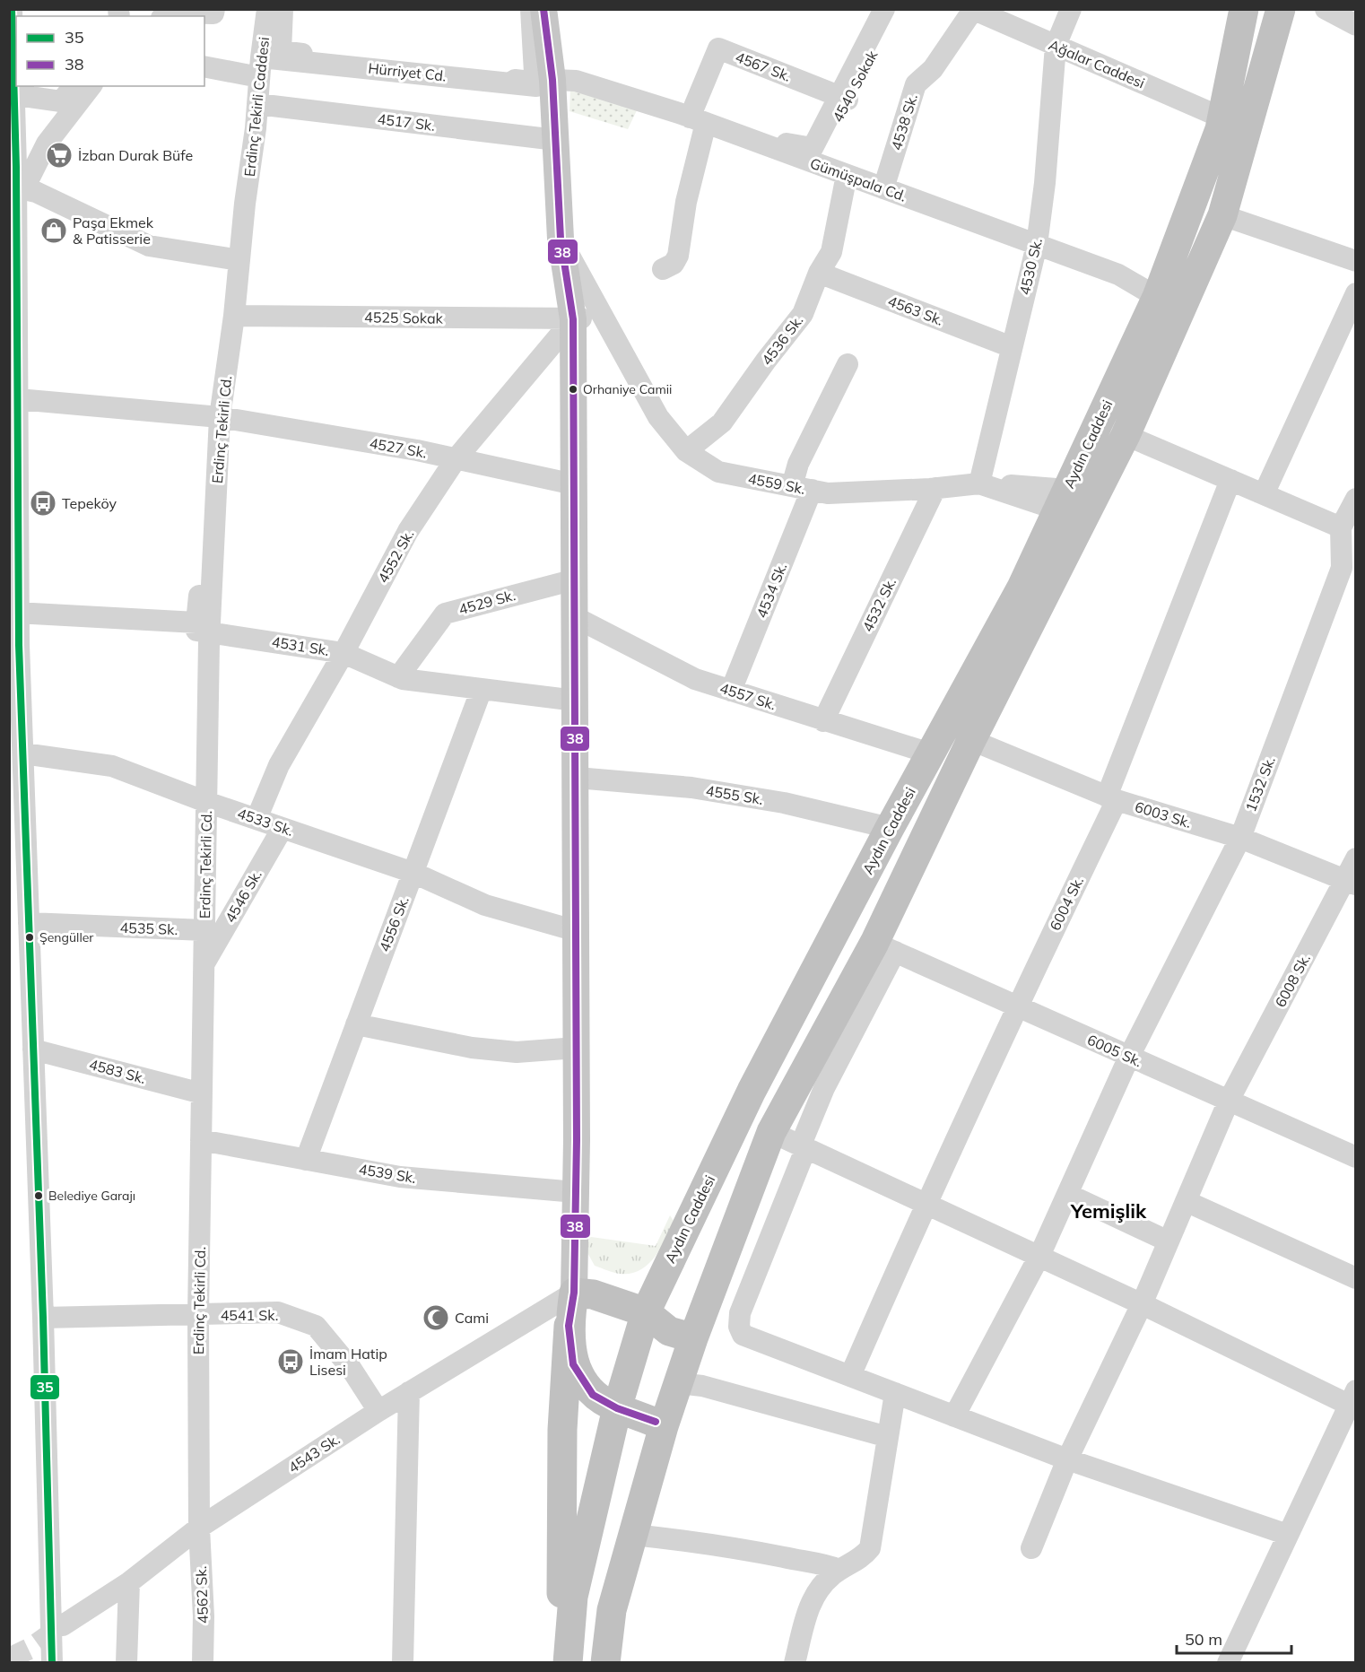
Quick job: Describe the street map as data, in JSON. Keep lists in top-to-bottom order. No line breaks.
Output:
{"streets":{"highway":["Aydın Caddesi"],"street":["Ağalar Caddesi","4567 Sk.","Hürriyet Cd.","4540 Sokak","Erdinç Tekirli Caddesi","4517 Sk.","4538 Sk.","Gümüşpala Cd.","4530 Sk.","4563 Sk.","4525 Sokak","4536 Sk.","Erdinç Tekirli Cd.","4527 Sk.","4559 Sk.","4552 Sk.","4534 Sk.","4529 Sk.","4532 Sk.","4531 Sk.","4557 Sk.","1532 Sk.","4555 Sk.","6003 Sk.","4533 Sk.","4546 Sk.","6004 Sk.","4556 Sk.","4535 Sk.","6008 Sk.","6005 Sk.","4583 Sk.","4539 Sk.","4541 Sk.","4543 Sk.","4562 Sk."]},"crossings":[["Ağalar Caddesi","4538 Sk."],["Ağalar Caddesi","4530 Sk."],["Ağalar Caddesi","Aydın Caddesi"],["4567 Sk.","4540 Sokak"],["4567 Sk.","Gümüşpala Cd."],["Hürriyet Cd.","Erdinç Tekirli Caddesi"],["Hürriyet Cd.","Gümüşpala Cd."],["4540 Sokak","Gümüşpala Cd."],["Erdinç Tekirli Caddesi","4517 Sk."],["Erdinç Tekirli Caddesi","Erdinç Tekirli Cd."],["4538 Sk.","Gümüşpala Cd."],["Gümüşpala Cd.","4530 Sk."],["Gümüşpala Cd.","4536 Sk."],["Gümüşpala Cd.","Aydın Caddesi"],["4530 Sk.","4563 Sk."],["4530 Sk.","4559 Sk."],["4563 Sk.","4536 Sk."],["4525 Sokak","Erdinç Tekirli Cd."],["4525 Sokak","4552 Sk."],["4536 Sk.","4559 Sk."],["Erdinç Tekirli Cd.","4527 Sk."],["Erdinç Tekirli Cd.","4531 Sk."],["Erdinç Tekirli Cd.","4533 Sk."],["Erdinç Tekirli Cd.","4546 Sk."],["Erdinç Tekirli Cd.","4535 Sk."],["Erdinç Tekirli Cd.","4583 Sk."],["Erdinç Tekirli Cd.","4539 Sk."],["Erdinç Tekirli Cd.","4541 Sk."],["Erdinç Tekirli Cd.","4543 Sk."],["Erdinç Tekirli Cd.","4562 Sk."],["Aydın Caddesi","4559 Sk."],["Aydın Caddesi","4557 Sk."],["Aydın Caddesi","4555 Sk."],["Aydın Caddesi","6003 Sk."],["Aydın Caddesi","6005 Sk."],["4527 Sk.","4552 Sk."],["4559 Sk.","4534 Sk."],["4559 Sk.","4532 Sk."],["4552 Sk.","4531 Sk."],["4552 Sk.","4533 Sk."],["4534 Sk.","4557 Sk."],["4529 Sk.","4531 Sk."],["4532 Sk.","4557 Sk."],["4531 Sk.","4556 Sk."],["1532 Sk.","6003 Sk."],["1532 Sk.","6005 Sk."],["6003 Sk.","6004 Sk."],["6003 Sk.","6008 Sk."],["4533 Sk.","4546 Sk."],["4533 Sk.","4556 Sk."],["6004 Sk.","6005 Sk."],["4556 Sk.","4539 Sk."],["6008 Sk.","6005 Sk."],["4541 Sk.","4543 Sk."],["4543 Sk.","4562 Sk."]],"districts":["Yemişlik"],"places":{"supermarket":["İzban Durak Büfe"],"shop":["Paşa Ekmek & Patisserie"],"other":["Orhaniye Camii","Şengüller","Belediye Garajı"],"bus stop":["Tepeköy","İmam Hatip Lisesi"],"mosque":["Cami"]},"lines":["transit line 35","transit line 38"],"legend":["35","38"],"scale_bar":"50 m"}
